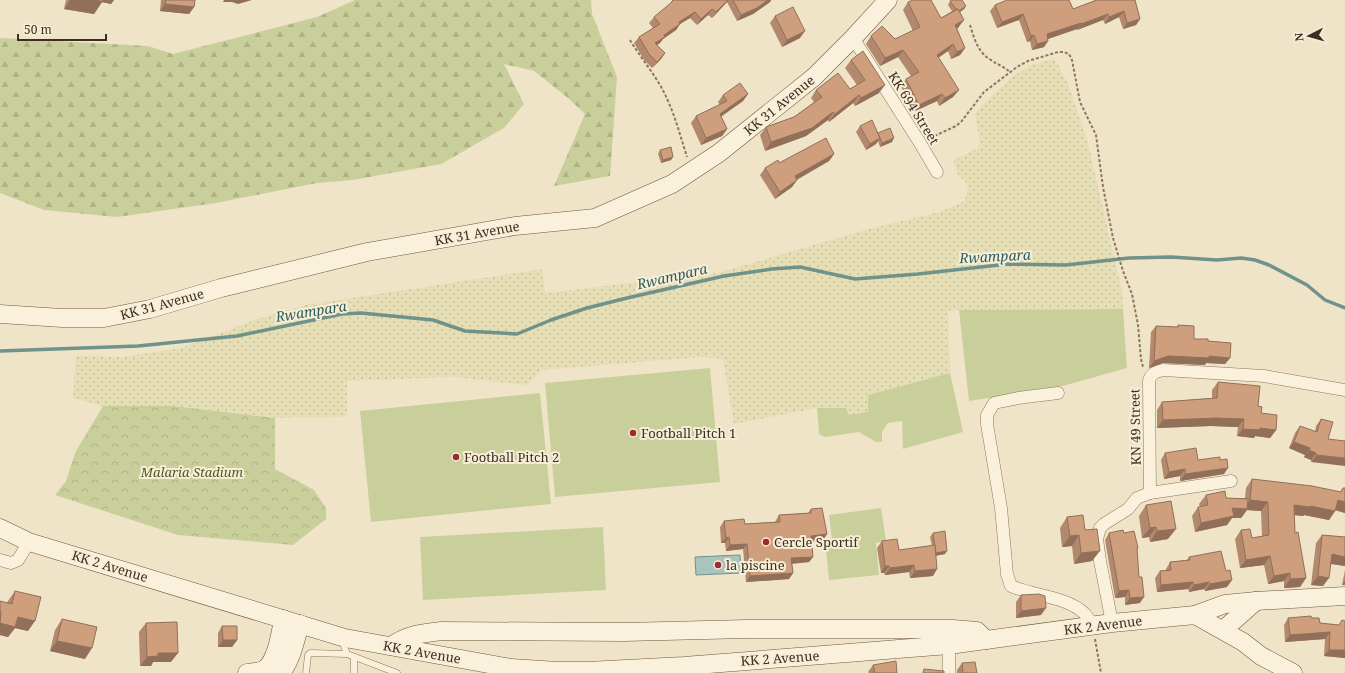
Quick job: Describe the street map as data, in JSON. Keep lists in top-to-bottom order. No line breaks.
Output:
{"streets":{"main road":["KK 31 Avenue","KK 2 Avenue"],"street":["KK 694 Street","KN 49 Street"]},"crossings":[["KK 31 Avenue","KK 694 Street"]],"water":["Rwampara"],"parks":["Malaria Stadium"],"places":["Football Pitch 1","Football Pitch 2","Cercle Sportif","la piscine"],"scale_bar":"50 m","north":"left"}
